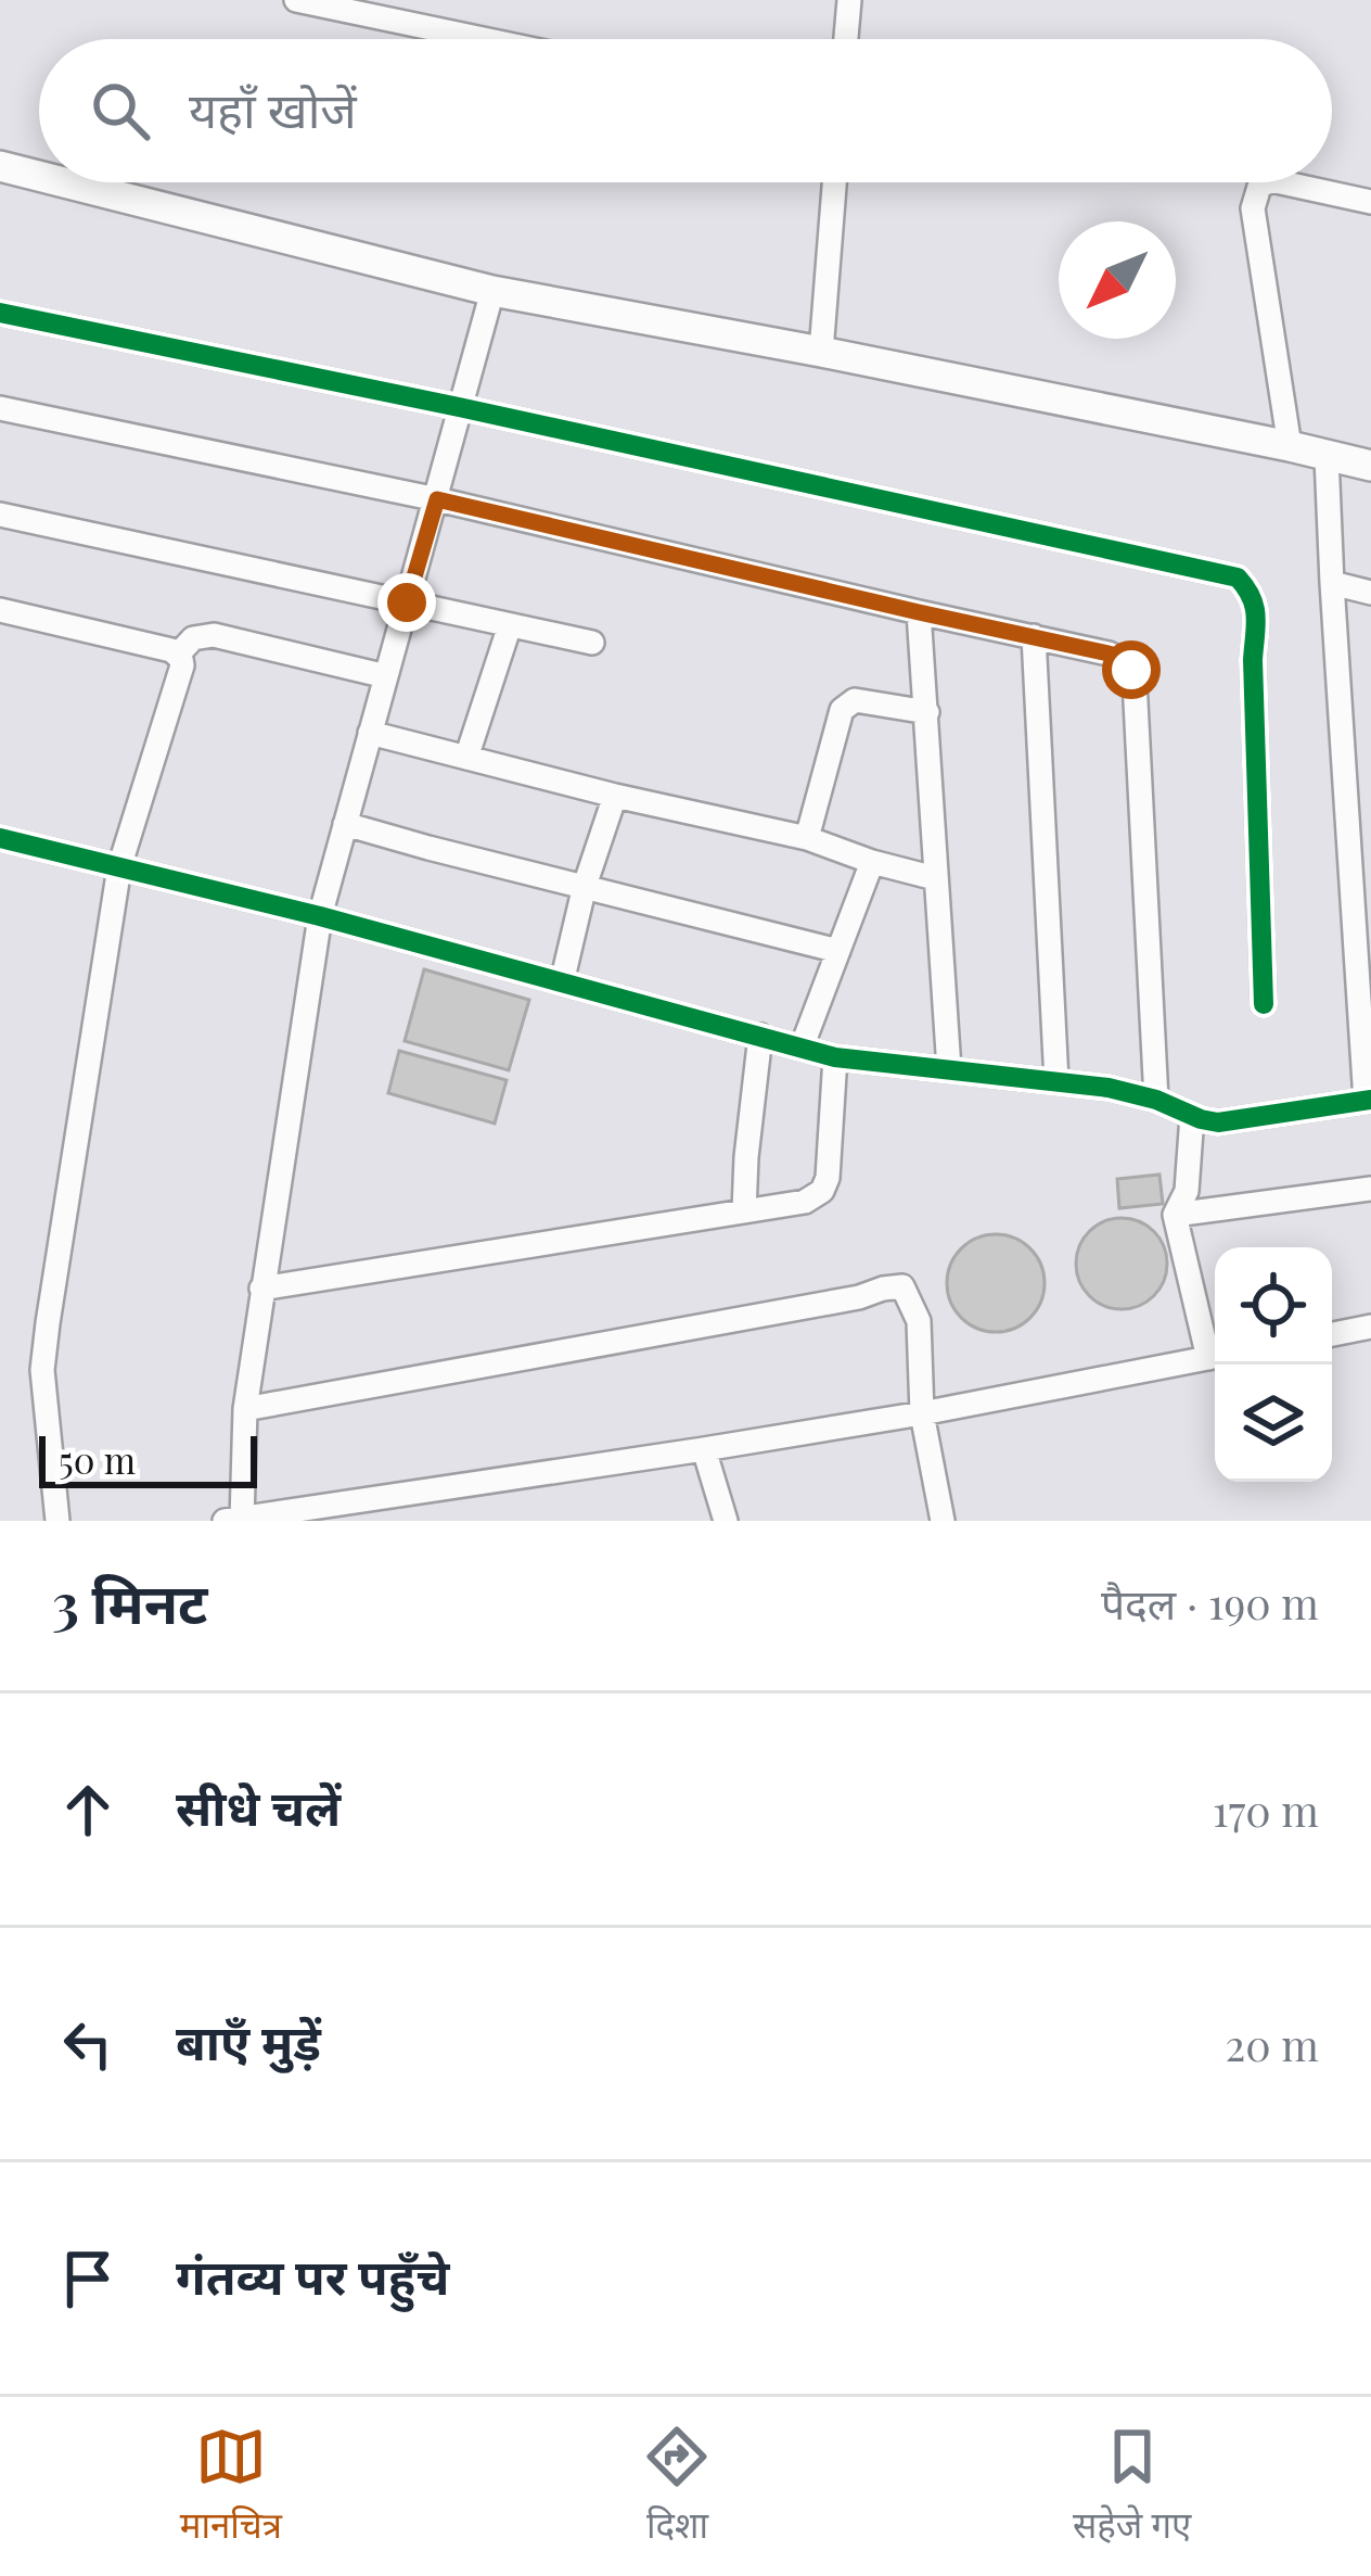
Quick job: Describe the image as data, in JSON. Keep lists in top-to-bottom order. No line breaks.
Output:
{"scale_bar":"50 m","north":"bottom left","page":{"search":"यहाँ खोजें","scale":"50 m","heading":["3 मिनट","पैदल · 190 m"],"list":[["सीधे चलें","170 m"],["बाएँ मुड़ें","20 m"],"गंतव्य पर पहुँचे"],"nav":["मानचित्र","दिशा","सहेजे गए"]}}
